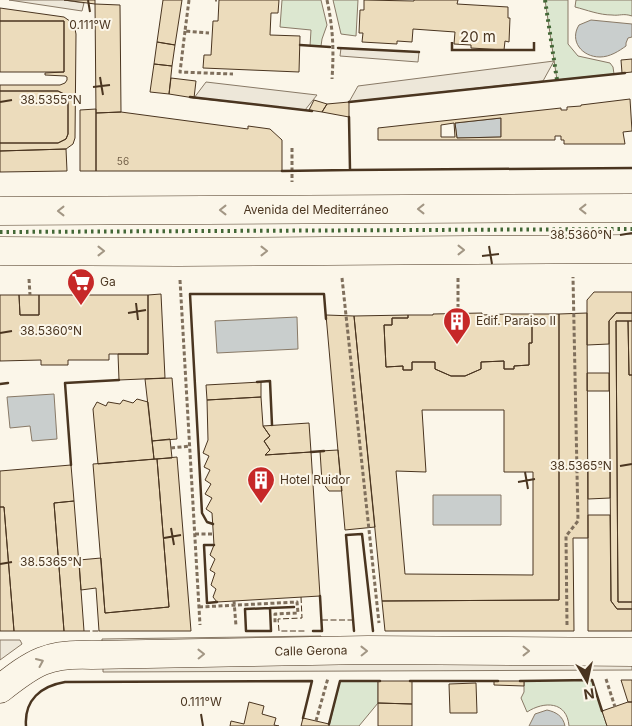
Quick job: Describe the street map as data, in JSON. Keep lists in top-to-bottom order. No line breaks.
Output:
{"streets":{"street":["Avenida del Mediterráneo","Calle Gerona"]},"one_way":["Calle Gerona"],"places":{"supermarket":["Ga"],"building":["Edif. Paraiso II","Hotel Ruidor"]},"house_numbers":["56"],"scale_bar":"20 m","north":"bottom","coordinates":["0.111°W","38.5355°N","38.5360°N","38.5365°N"]}
